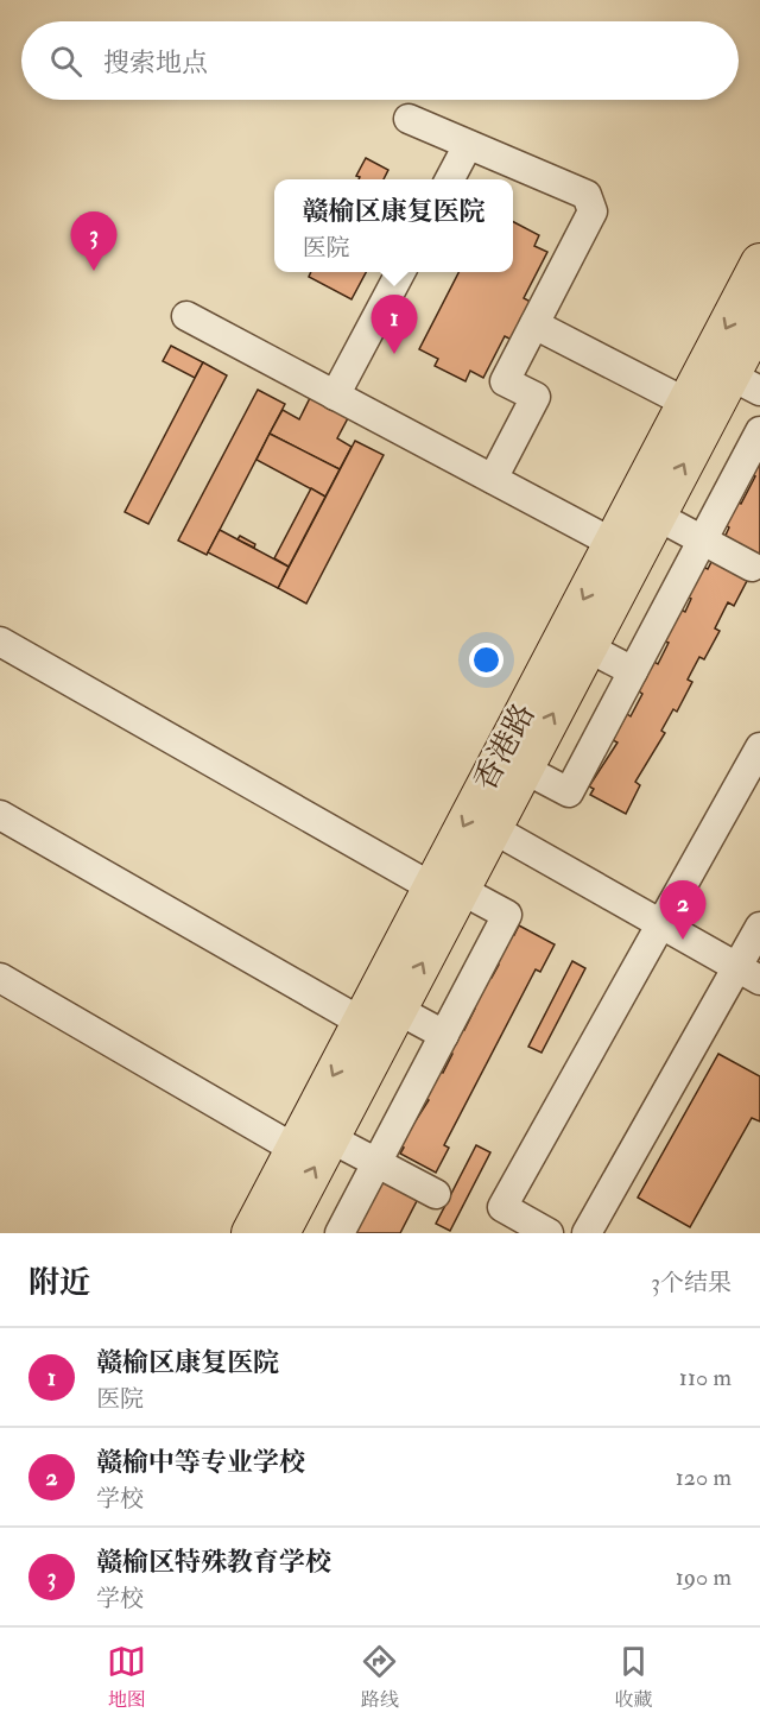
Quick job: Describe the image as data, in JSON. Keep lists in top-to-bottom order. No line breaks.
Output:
{"streets":{"main road":["香港路"]},"page":{"search":"搜索地点","popup":["赣榆区康复医院","医院"],"pins":["3","1","2"],"heading":["附近","3个结果"],"list":[{"mark":"1","name":"赣榆区康复医院","note":"医院","value":"110 m"},{"mark":"2","name":"赣榆中等专业学校","note":"学校","value":"120 m"},{"mark":"3","name":"赣榆区特殊教育学校","note":"学校","value":"190 m"}],"nav":["地图","路线","收藏"]}}
